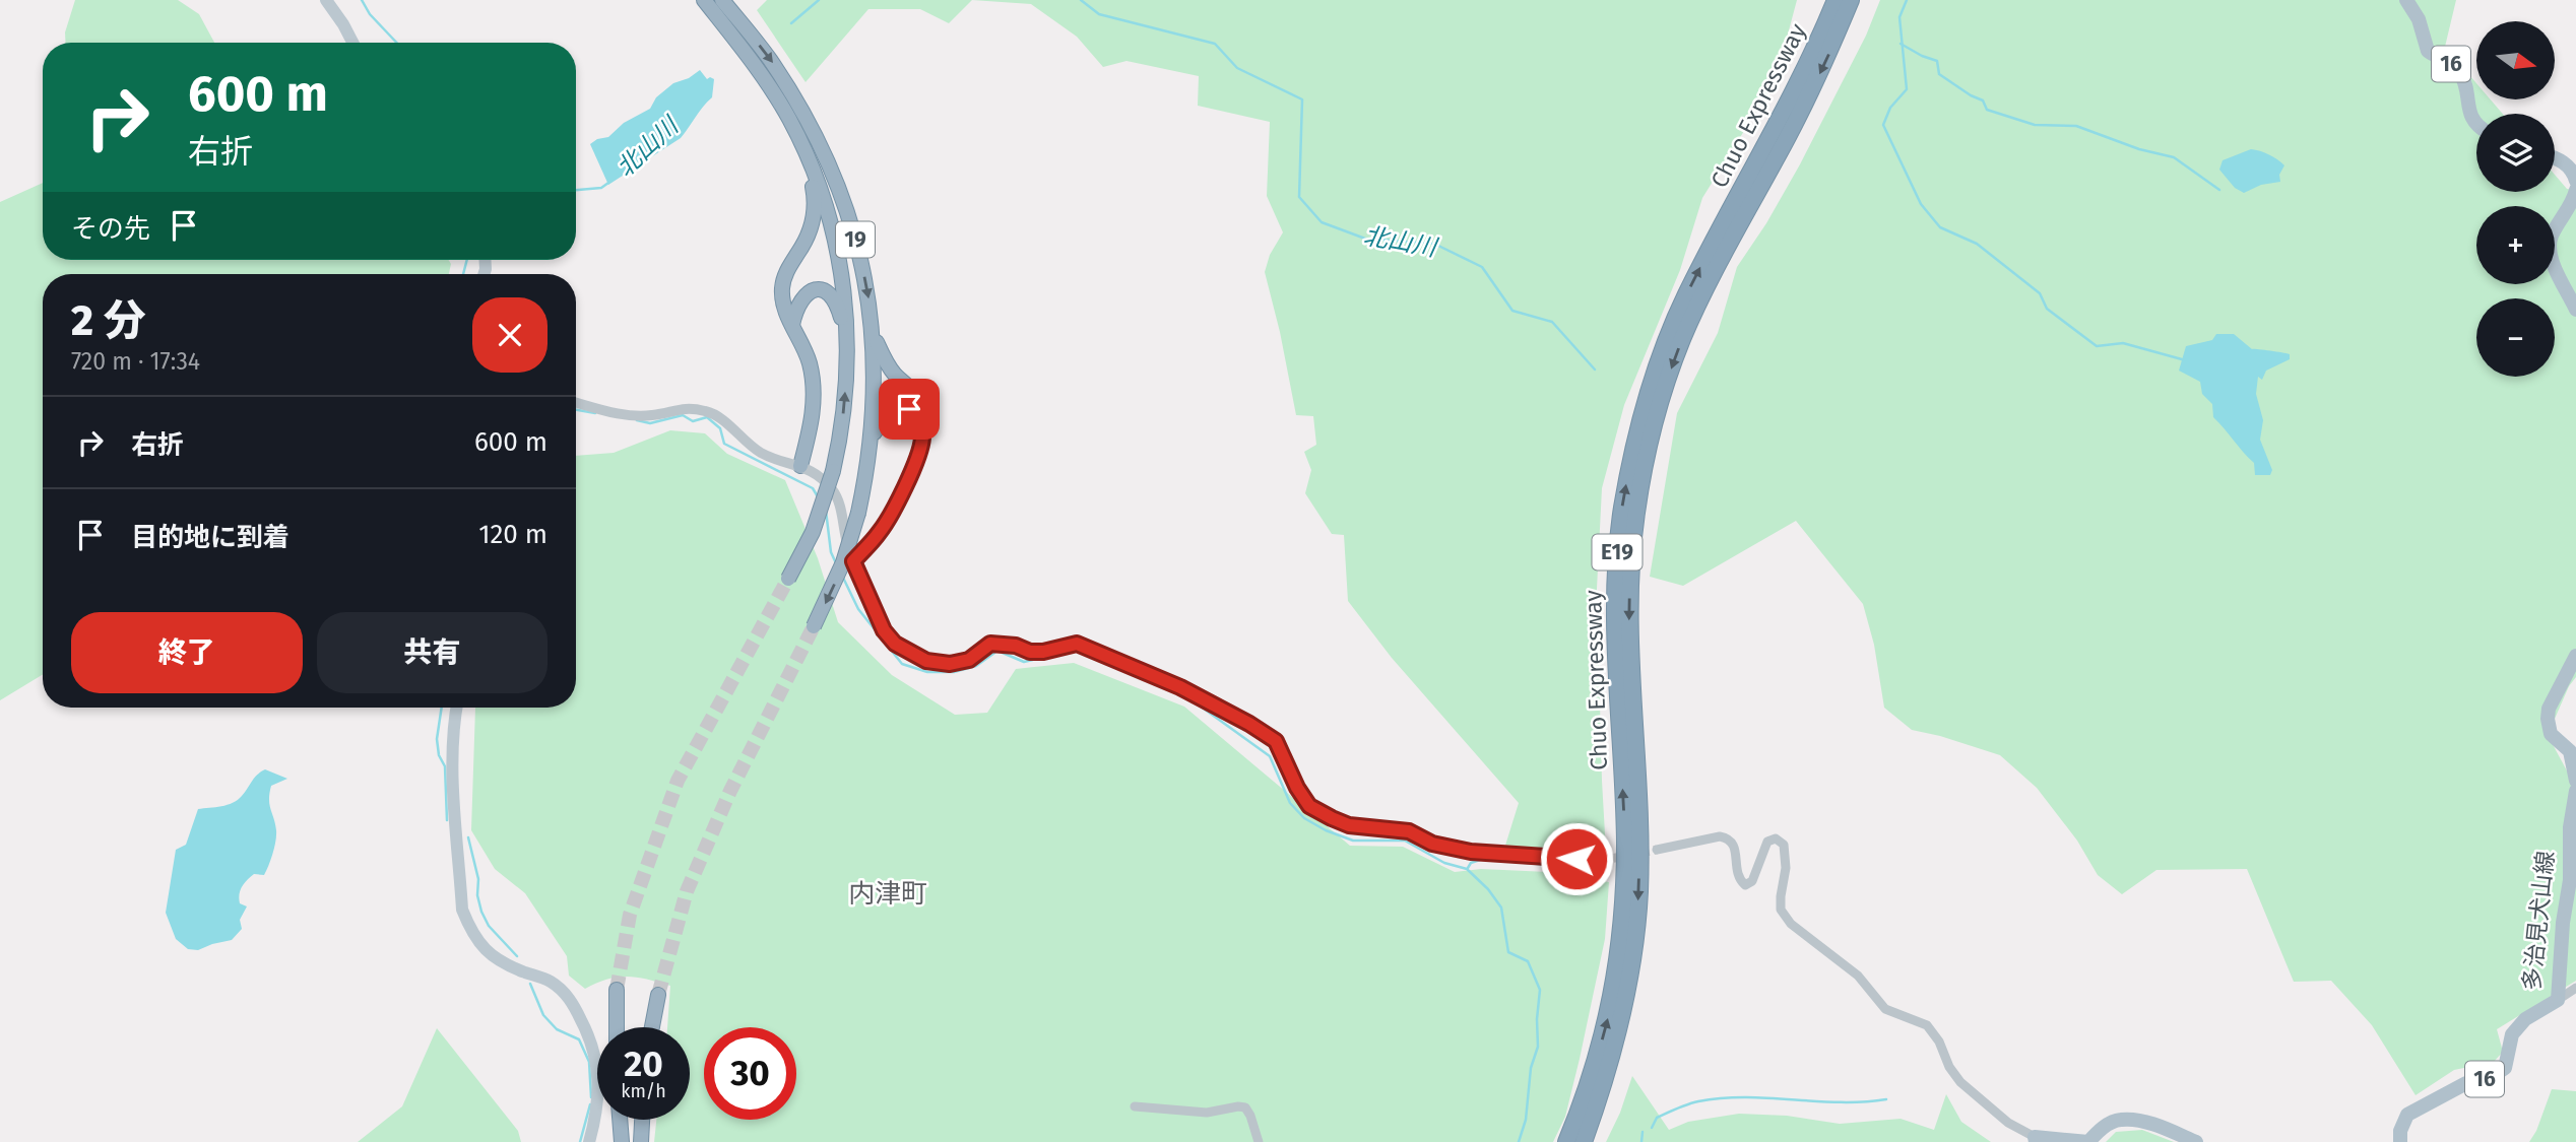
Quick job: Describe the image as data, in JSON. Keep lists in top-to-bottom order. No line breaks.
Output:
{"streets":{"highway":["Chuo Expressway","19","E19"],"main road":["16","多治見犬山線"]},"districts":["内津町"],"water":["北山川"],"north":"right","page":{"map_buttons":["+","−"],"turn":["600 m","右折"],"then":"その先","heading":["2 分","720 m · 17:34"],"list":[{"name":"右折","value":"600 m"},{"name":"目的地に到着","value":"120 m"}],"buttons":["終了","共有"],"speed":"20 km/h","limit":"30"}}
